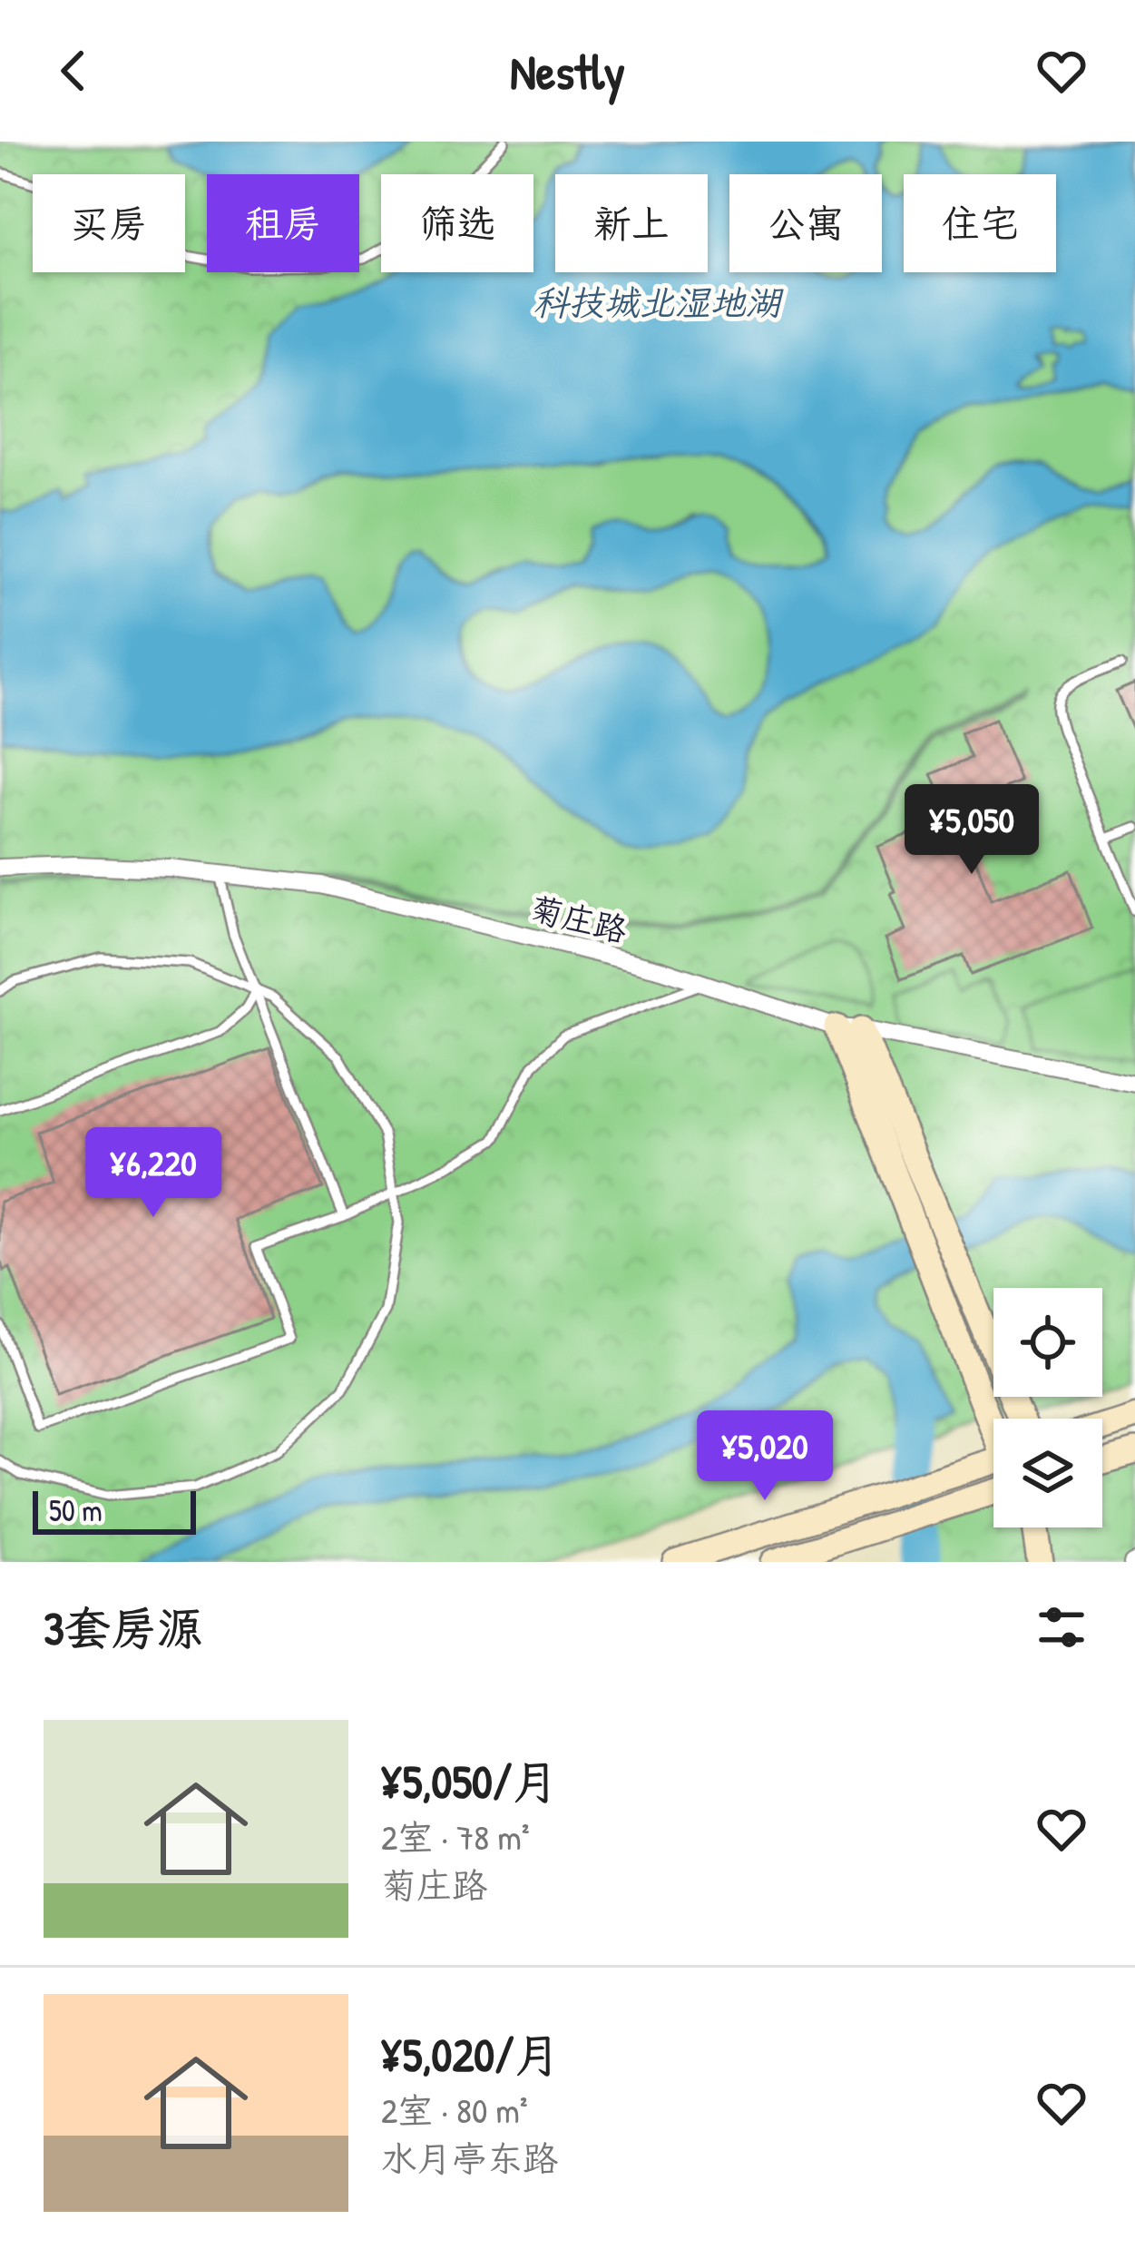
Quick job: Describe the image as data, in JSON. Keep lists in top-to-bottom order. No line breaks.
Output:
{"streets":{"street":["菊庄路"]},"water":["科技城北湿地湖"],"scale_bar":"50 m","page":{"header":"Nestly","chip":["买房","租房","筛选","新上","公寓","住宅"],"price":["¥5,050","¥6,220","¥5,020"],"scale":"50 m","heading":"3套房源","list":[{"name":"¥5,050/月","note":"2室 · 78 m² · 菊庄路"},{"name":"¥5,020/月","note":"2室 · 80 m² · 水月亭东路"}]}}
